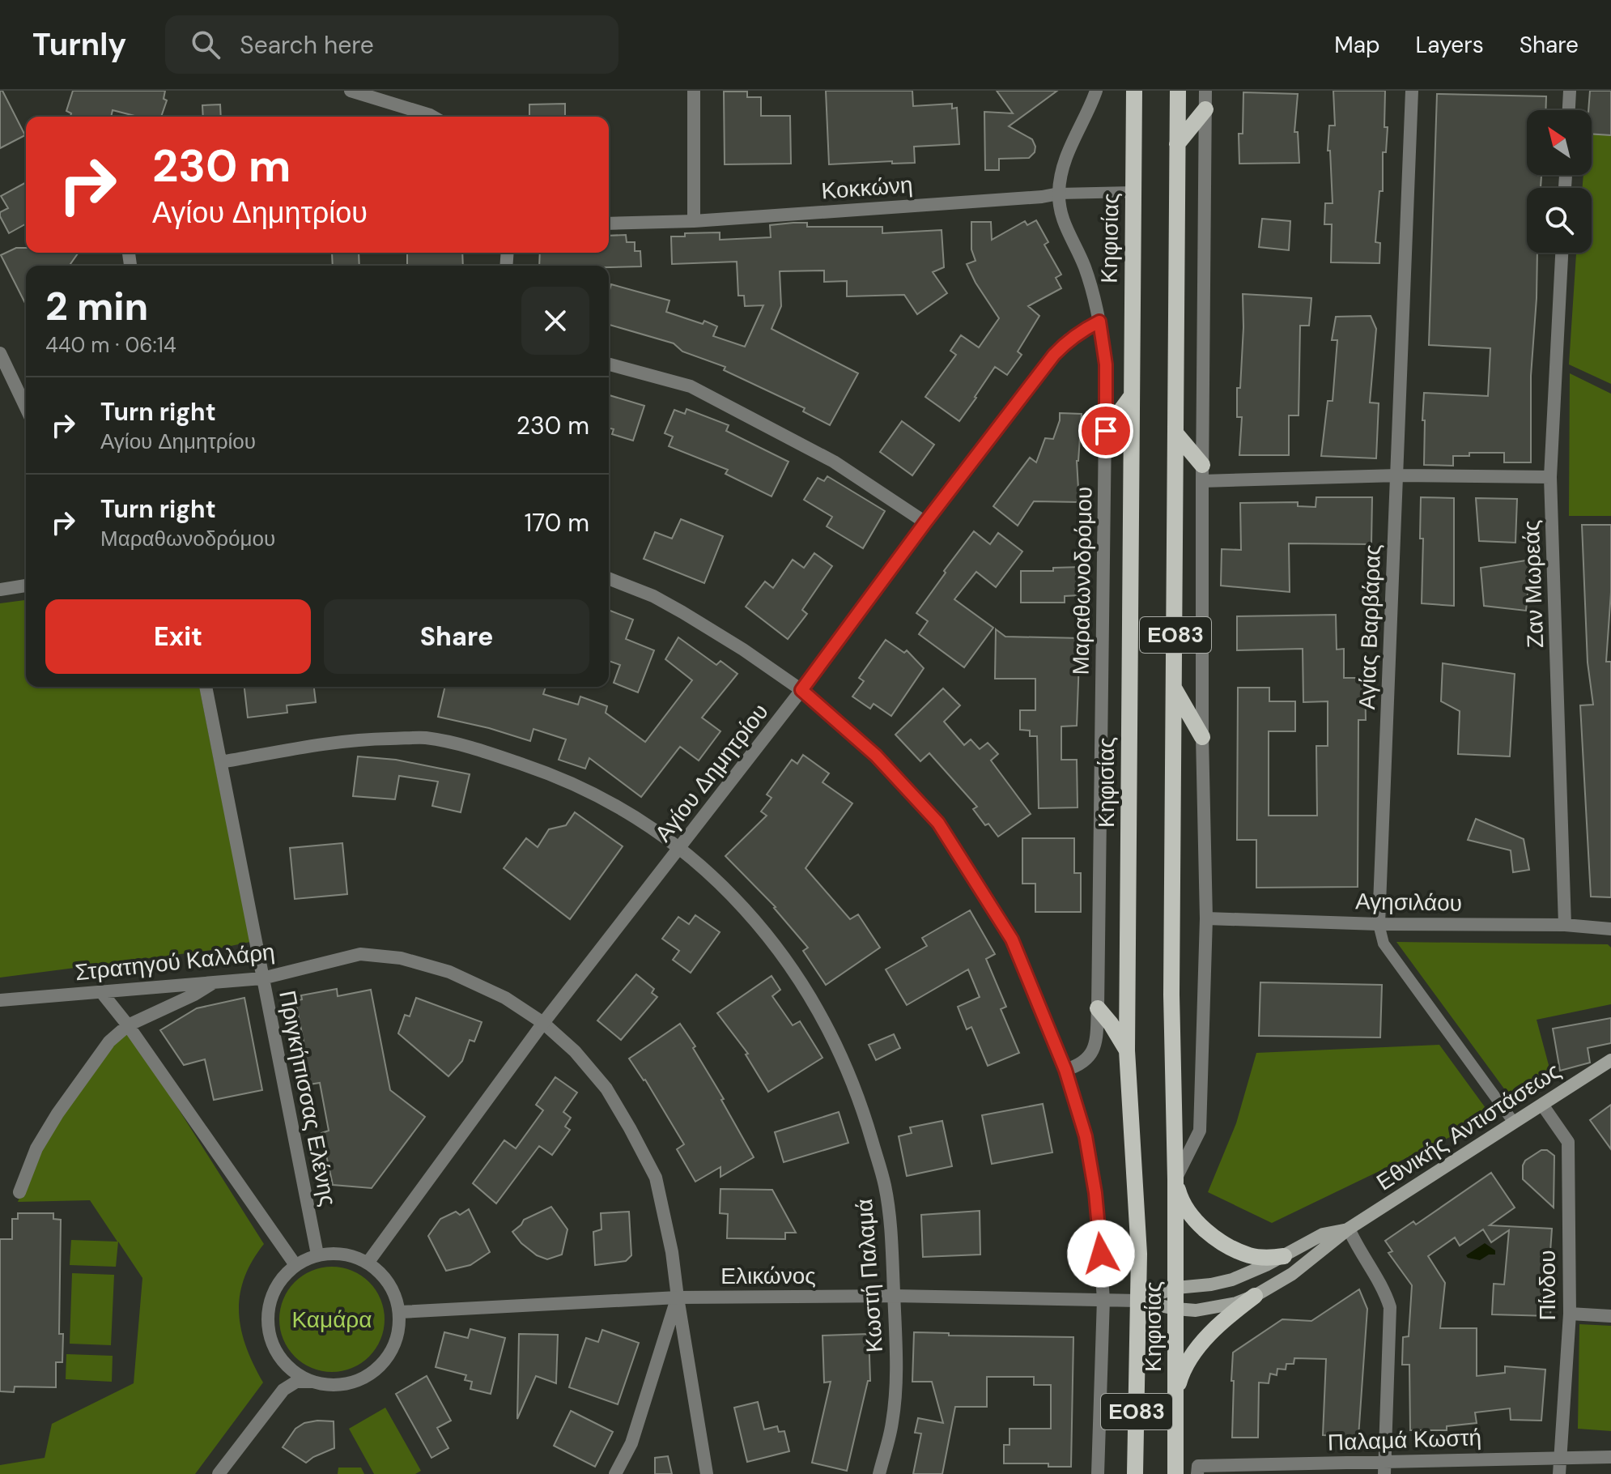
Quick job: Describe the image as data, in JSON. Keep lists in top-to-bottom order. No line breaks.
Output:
{"streets":{"main road":["Κηφισίας","ΕΟ83","Εθνικής Αντιστάσεως"],"street":["Κοκκώνη","Μαραθωνοδρόμου","Ζαν Μωρεάς","Αγίας Βαρβάρας","Αγίου Δημητρίου","Αγησιλάου","Στρατηγού Καλλάρη","Πριγκήπισσας Ελένης","Ελικώνος","Κωστή Παλαμά","Πίνδου","Παλαμά Κωστή"]},"crossings":[["Κοκκώνη","Κηφισίας"],["Κοκκώνη","Μαραθωνοδρόμου"],["Κηφισίας","Αγησιλάου"],["Κηφισίας","Εθνικής Αντιστάσεως"],["Κηφισίας","Ελικώνος"],["Μαραθωνοδρόμου","Αγίου Δημητρίου"],["Ζαν Μωρεάς","Αγησιλάου"],["Αγίας Βαρβάρας","Αγησιλάου"],["Αγίας Βαρβάρας","Εθνικής Αντιστάσεως"],["Αγίου Δημητρίου","Στρατηγού Καλλάρη"],["Αγίου Δημητρίου","Πριγκήπισσας Ελένης"],["Αγίου Δημητρίου","Ελικώνος"],["Αγίου Δημητρίου","Κωστή Παλαμά"],["Στρατηγού Καλλάρη","Πριγκήπισσας Ελένης"],["Στρατηγού Καλλάρη","Ελικώνος"],["Πριγκήπισσας Ελένης","Ελικώνος"],["Πριγκήπισσας Ελένης","Κωστή Παλαμά"],["Εθνικής Αντιστάσεως","Ελικώνος"],["Εθνικής Αντιστάσεως","Πίνδου"],["Ελικώνος","Κωστή Παλαμά"],["Πίνδου","Παλαμά Κωστή"]],"parks":["Καμάρα"],"north":"top left","page":{"header":"Turnly","search":"Search here","nav":["Map","Layers","Share"],"turn":["230 m","Αγίου Δημητρίου"],"heading":["2 min","440 m · 06:14"],"list":[{"name":"Turn right","note":"Αγίου Δημητρίου","value":"230 m"},{"name":"Turn right","note":"Μαραθωνοδρόμου","value":"170 m"}],"buttons":["Exit","Share"]}}
